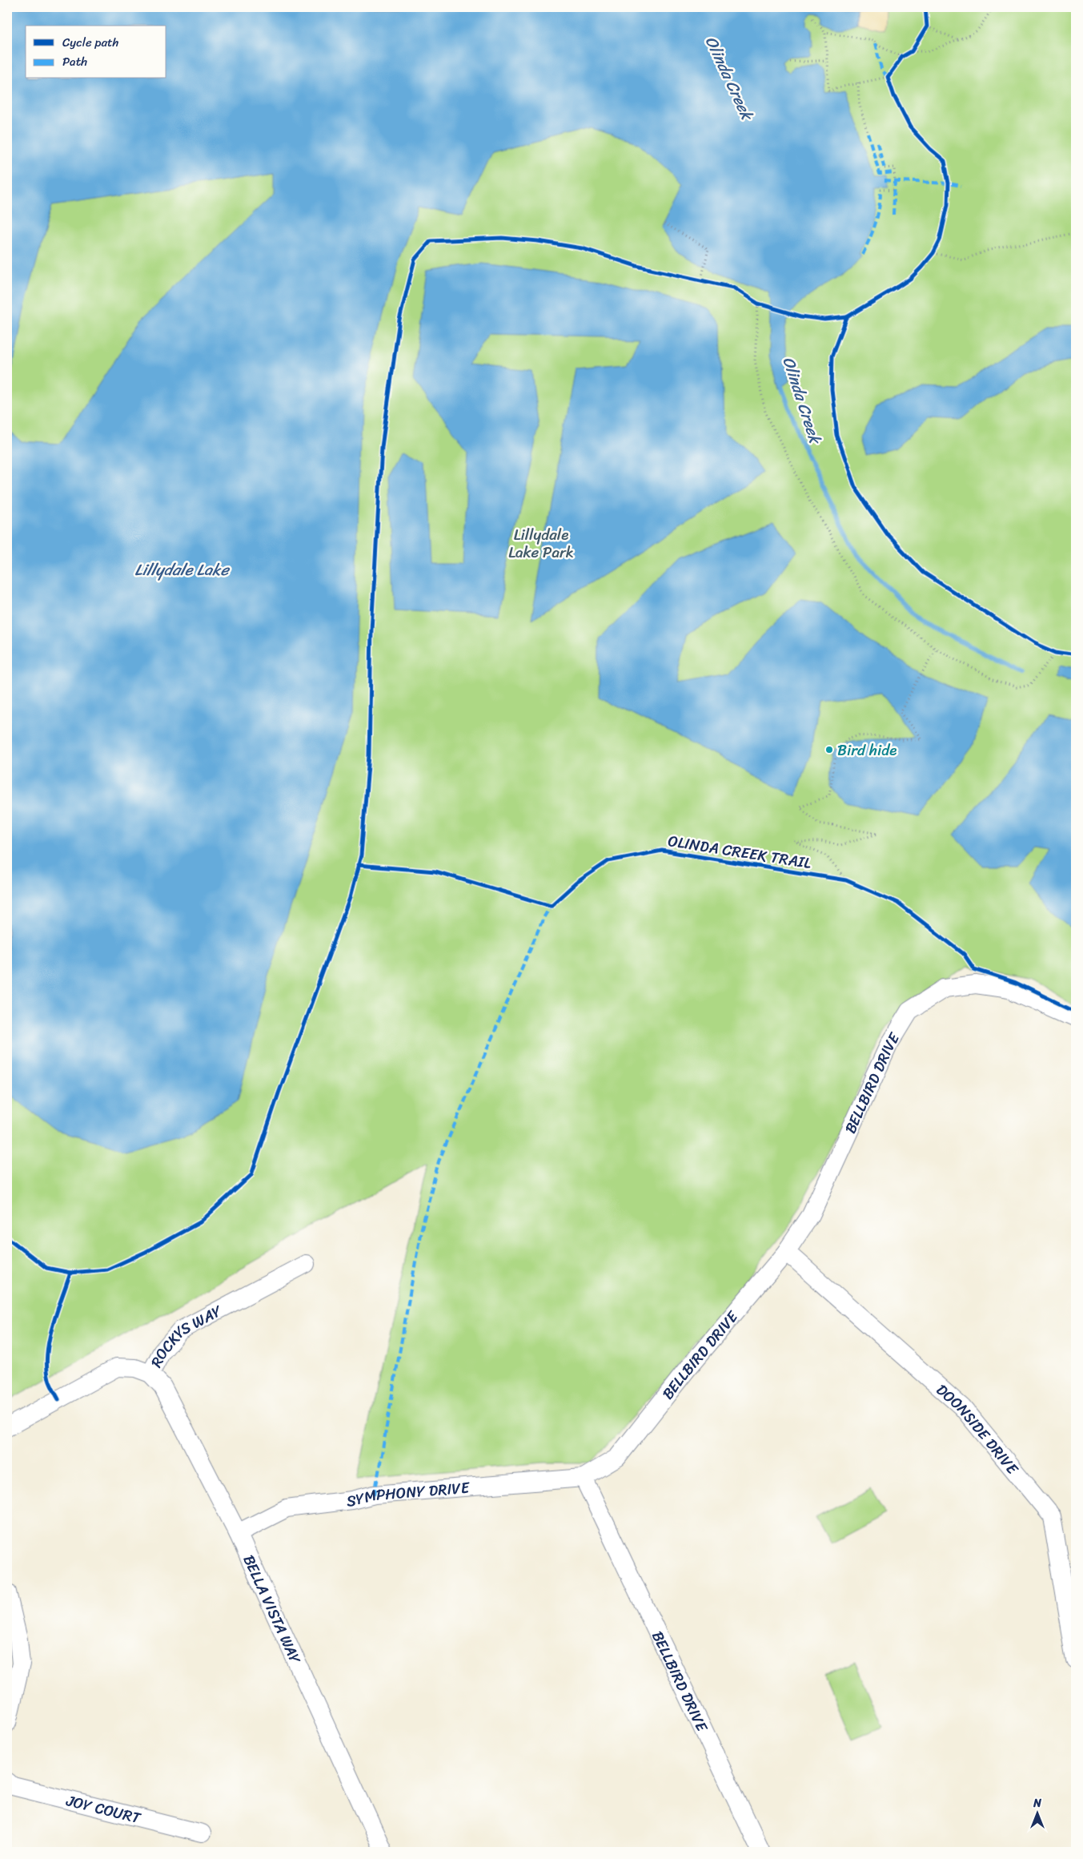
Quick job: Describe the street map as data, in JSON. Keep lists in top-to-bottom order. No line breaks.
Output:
{"streets":{"street":["BELLBIRD DRIVE","ROCKYS WAY","DOONSIDE DRIVE","SYMPHONY DRIVE","BELLA VISTA WAY","JOY COURT"],"cycle path":["OLINDA CREEK TRAIL"]},"crossings":[["BELLBIRD DRIVE","DOONSIDE DRIVE"],["BELLBIRD DRIVE","SYMPHONY DRIVE"],["ROCKYS WAY","BELLA VISTA WAY"],["SYMPHONY DRIVE","BELLA VISTA WAY"]],"water":["Olinda Creek","Lillydale Lake"],"parks":["Lillydale Lake Park"],"places":["Bird hide"],"legend":["Cycle path","Path"],"north":"top"}
